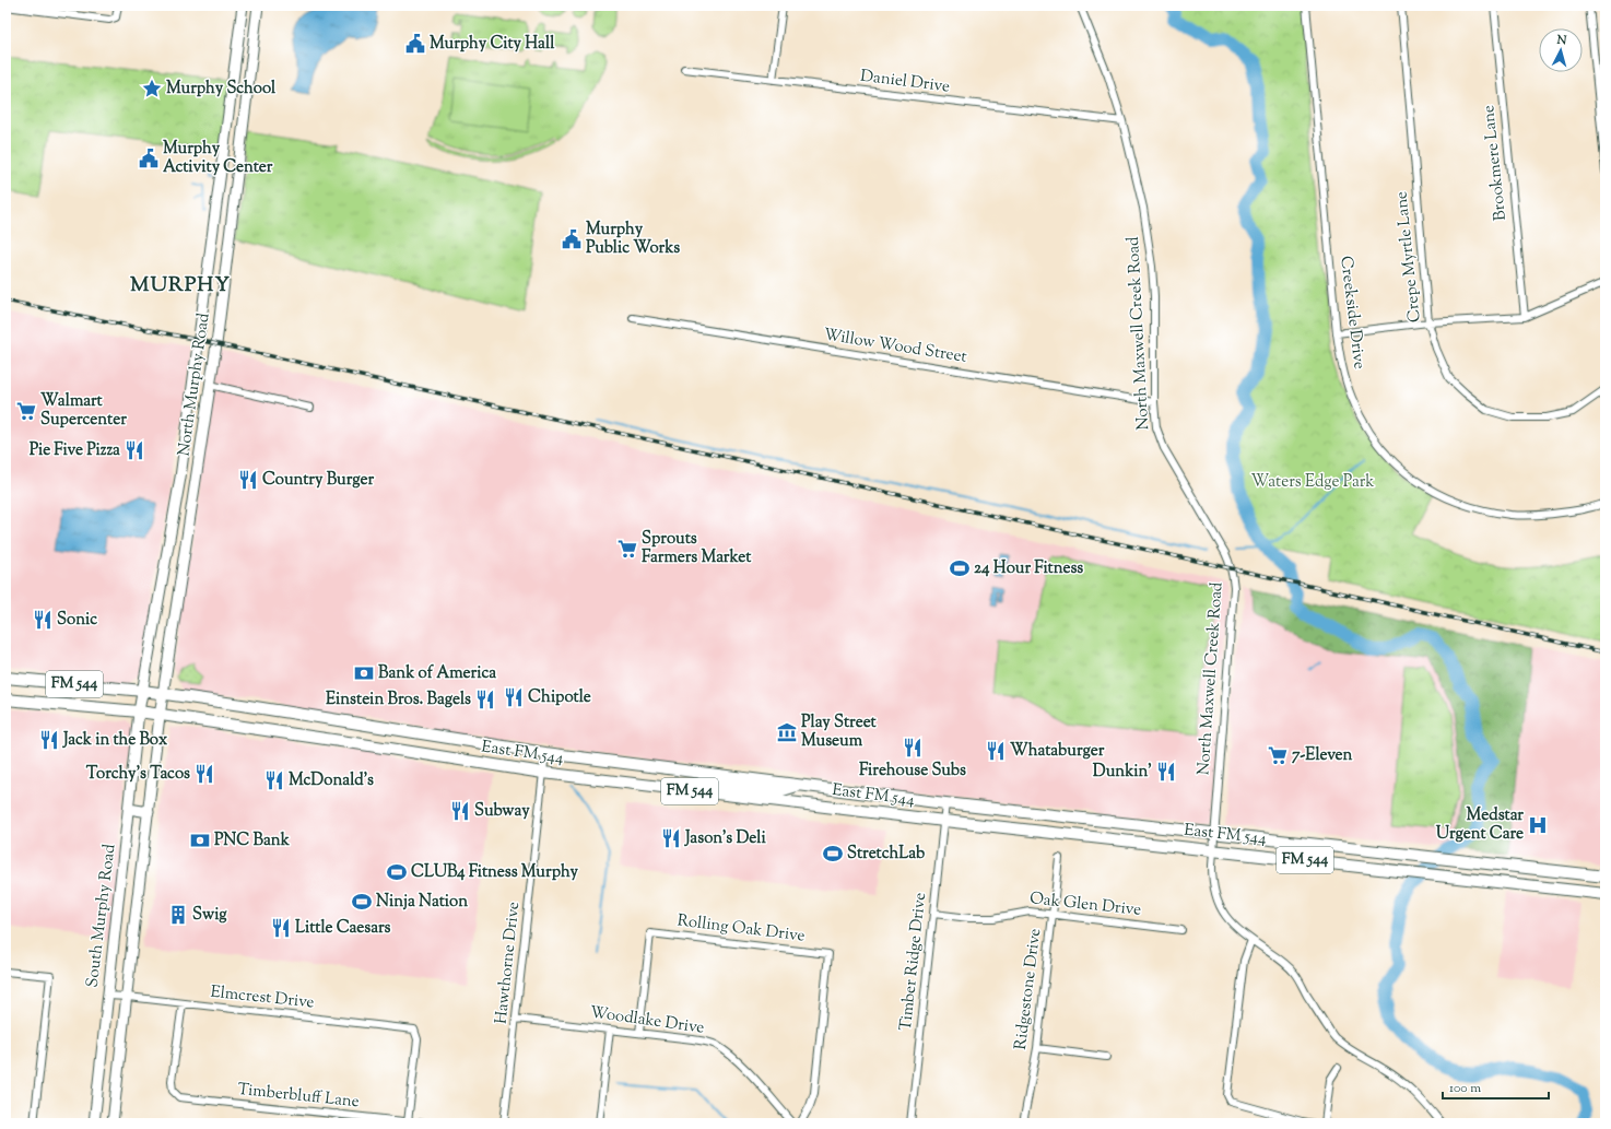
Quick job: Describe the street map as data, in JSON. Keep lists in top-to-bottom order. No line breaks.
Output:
{"streets":{"main road":["North Murphy Road","FM 544","East FM 544","South Murphy Road"],"street":["Daniel Drive","Brookmere Lane","Crepe Myrtle Lane","Creekside Drive","North Maxwell Creek Road","Willow Wood Street","Oak Glen Drive","Rolling Oak Drive","Timber Ridge Drive","Hawthorne Drive","Ridgestone Drive","Elmcrest Drive","Woodlake Drive","Timberbluff Lane"]},"crossings":[["Daniel Drive","North Maxwell Creek Road"],["North Maxwell Creek Road","Willow Wood Street"],["North Maxwell Creek Road","East FM 544"],["North Murphy Road","FM 544"],["North Murphy Road","East FM 544"],["North Murphy Road","South Murphy Road"],["FM 544","East FM 544"],["FM 544","South Murphy Road"],["East FM 544","South Murphy Road"],["East FM 544","Timber Ridge Drive"],["East FM 544","Hawthorne Drive"],["Oak Glen Drive","Timber Ridge Drive"],["Oak Glen Drive","Ridgestone Drive"],["South Murphy Road","Elmcrest Drive"],["Rolling Oak Drive","Woodlake Drive"],["Hawthorne Drive","Woodlake Drive"],["Elmcrest Drive","Timberbluff Lane"]],"districts":["MURPHY"],"parks":["Waters Edge Park"],"places":{"public building":["Murphy City Hall","Murphy Activity Center","Murphy Public Works"],"place":["Murphy School"],"supermarket":["Walmart Supercenter","Sprouts Farmers Market","7-Eleven"],"restaurant":["Pie Five Pizza","Country Burger","Sonic","Chipotle","Einstein Bros. Bagels","Jack in the Box","Firehouse Subs","Whataburger","Dunkin'","Torchy's Tacos","McDonald's","Subway","Jason's Deli","Little Caesars"],"sports":["24 Hour Fitness","StretchLab","CLUB4 Fitness Murphy","Ninja Nation"],"bank":["Bank of America","PNC Bank"],"museum":["Play Street Museum"],"hospital":["Medstar Urgent Care"],"building":["Swig"]},"scale_bar":"100 m","north":"top"}
